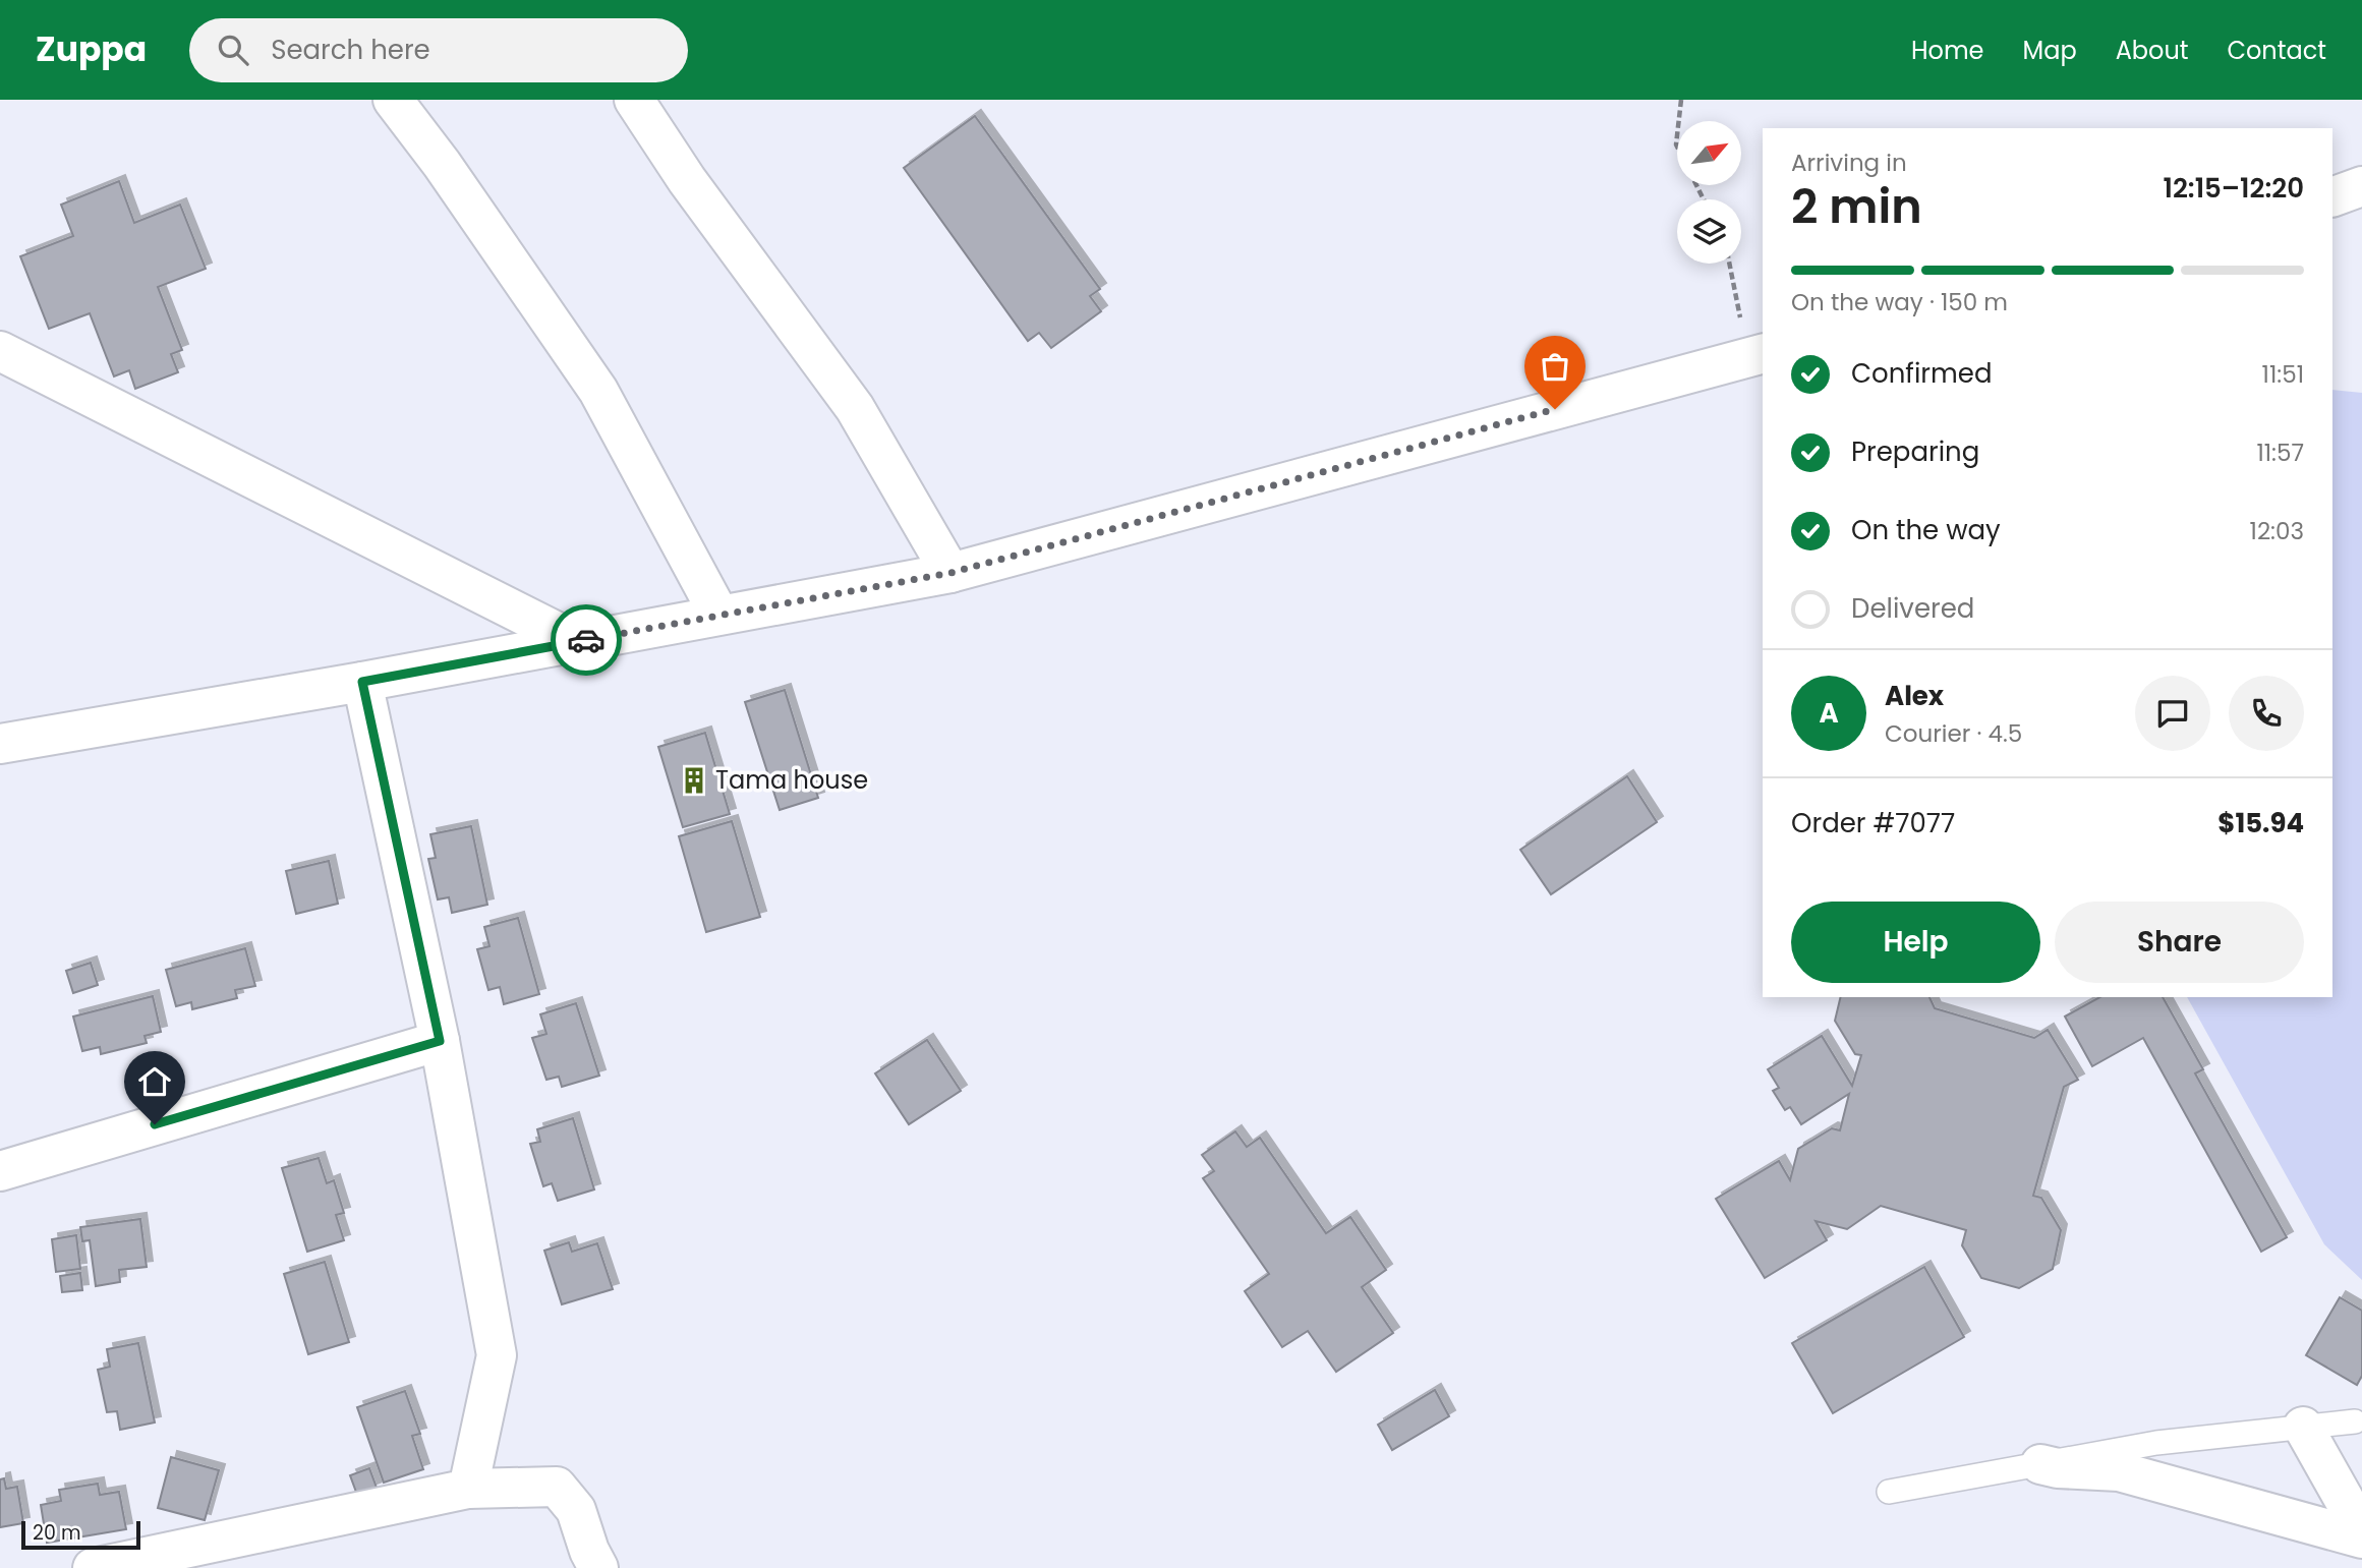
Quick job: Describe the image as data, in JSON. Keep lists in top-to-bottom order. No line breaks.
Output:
{"places":{"building":["Tama house"]},"scale_bar":"20 m","north":"top right","page":{"header":"Zuppa","search":"Search here","nav":["Home","Map","About","Contact"],"heading":["2 min","Arriving in","12:15–12:20"],"panel":["Alex","Courier · 4.5","Order #7077","$15.94"],"bar":"On the way · 150 m","list":[["Confirmed","11:51"],["Preparing","11:57"],["On the way","12:03"],"Delivered"],"round":"A","buttons":["Help","Share"],"scale":"20 m"}}
